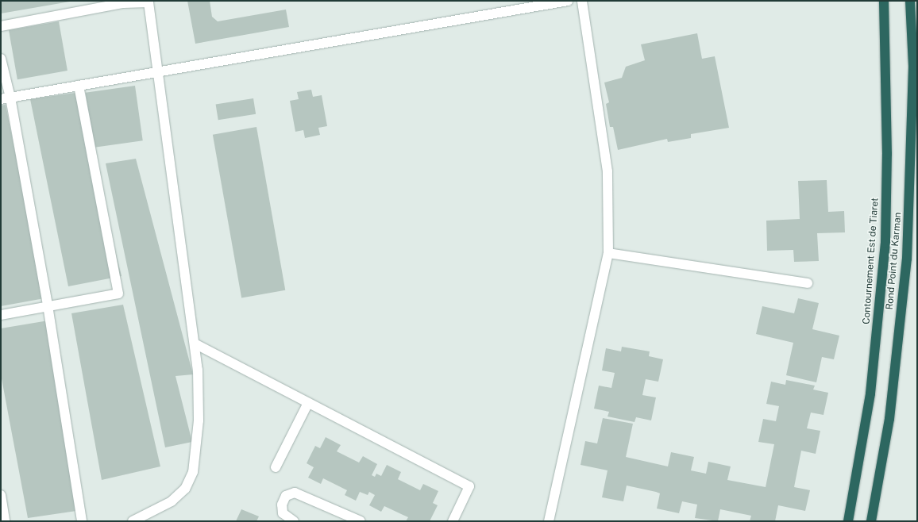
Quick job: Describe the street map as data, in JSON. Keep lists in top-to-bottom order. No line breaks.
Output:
{"streets":{"highway":["Contournement Est de Tiaret","Rond Point du Karman"]}}
